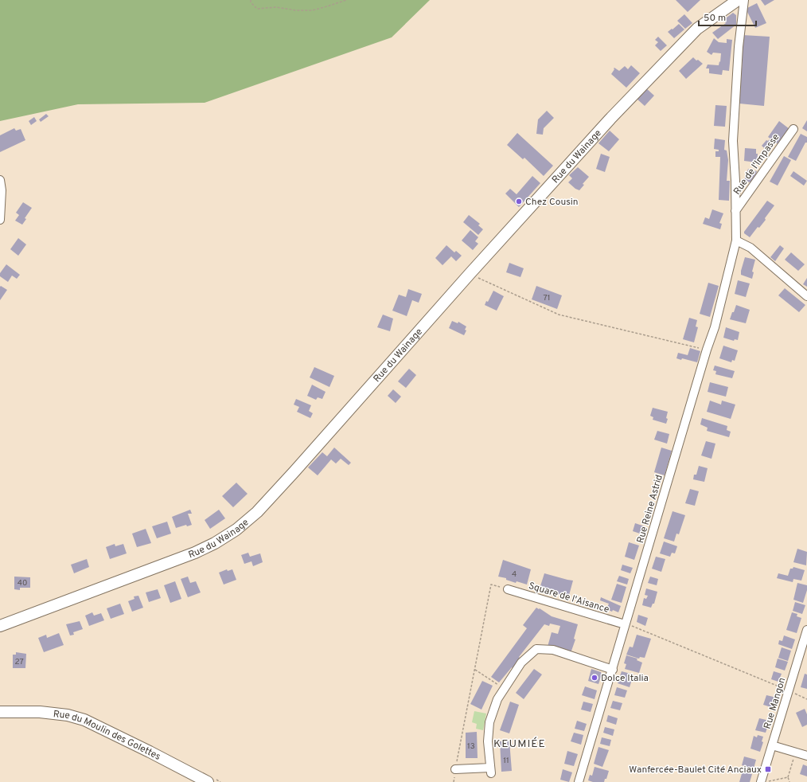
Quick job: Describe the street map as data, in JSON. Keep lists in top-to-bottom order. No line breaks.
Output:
{"streets":{"main road":["Rue du Wainage","Rue du Moulin des Golettes"],"street":["Rue de l'Impasse","Rue Reine Astrid","Square de l'Aisance","Rue Mangon"]},"crossings":[["Rue de l'Impasse","Rue Reine Astrid"],["Rue Reine Astrid","Square de l'Aisance"]],"districts":["KEUMIÉE"],"places":{"other":["Chez Cousin","Dolce Italia"],"transit":["Wanfercée-Baulet Cité Anciaux"]},"house_numbers":["71","4","40","27","13","11"],"scale_bar":"50 m"}
